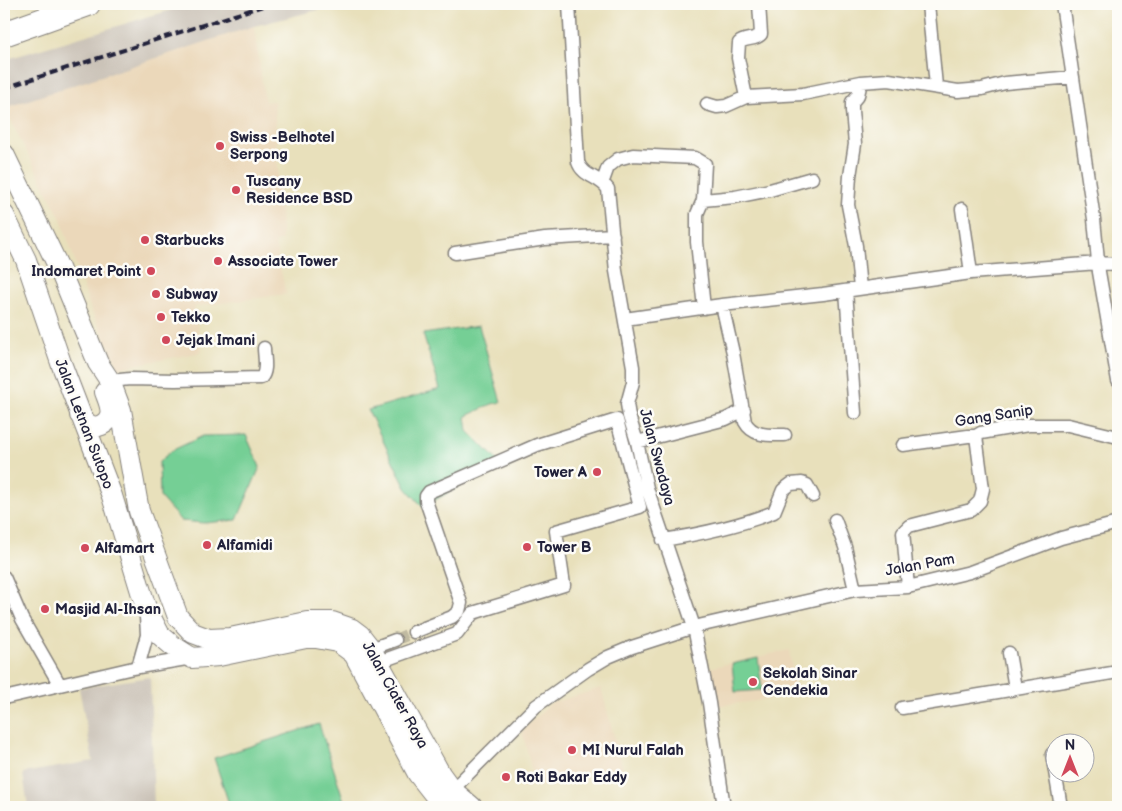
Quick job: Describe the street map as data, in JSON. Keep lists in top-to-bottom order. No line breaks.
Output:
{"streets":{"main road":["Jalan Letnan Sutopo","Jalan Ciater Raya"],"street":["Gang Sanip","Jalan Swadaya","Jalan Pam"]},"crossings":[["Jalan Letnan Sutopo","Jalan Ciater Raya"],["Jalan Swadaya","Jalan Pam"],["Jalan Pam","Jalan Ciater Raya"]],"places":["Swiss -Belhotel Serpong","Tuscany Residence BSD","Starbucks","Associate Tower","Indomaret Point","Subway","Tekko","Jejak Imani","Tower A","Alfamidi","Tower B","Alfamart","Masjid Al-Ihsan","Sekolah Sinar Cendekia","MI Nurul Falah","Roti Bakar Eddy"],"north":"top"}
